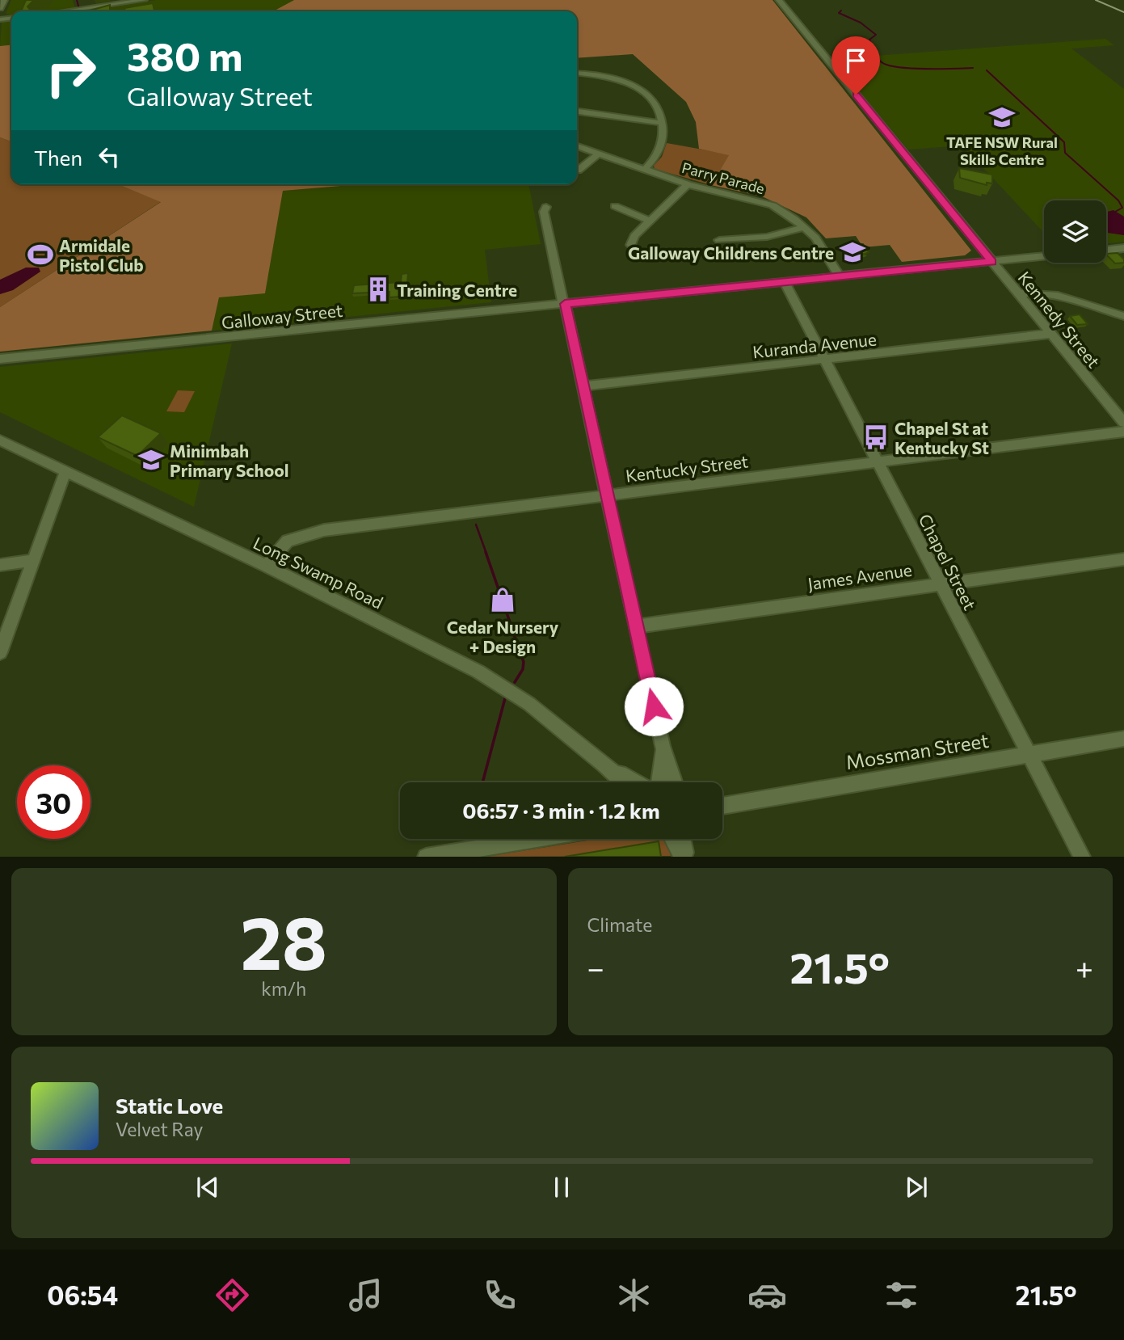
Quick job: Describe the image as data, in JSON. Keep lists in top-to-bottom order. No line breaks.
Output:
{"streets":{"street":["Parry Parade","Galloway Street","Kennedy Street","Kuranda Avenue","Kentucky Street","Chapel Street","Long Swamp Road","James Avenue","Mossman Street"]},"crossings":[["Parry Parade","Galloway Street"],["Galloway Street","Kennedy Street"],["Galloway Street","Chapel Street"],["Kennedy Street","Kuranda Avenue"],["Kuranda Avenue","Chapel Street"],["Kentucky Street","Chapel Street"],["Kentucky Street","Long Swamp Road"],["Chapel Street","James Avenue"],["Chapel Street","Mossman Street"]],"places":{"school or university":["TAFE NSW Rural Skills Centre","Galloway Childrens Centre","Minimbah Primary School"],"sports":["Armidale Pistol Club"],"building":["Training Centre"],"bus stop":["Chapel St at Kentucky St"],"shop":["Cedar Nursery + Design"]},"page":{"turn":["380 m","Galloway Street"],"then":"Then","limit":"30","trip":"06:57 · 3 min · 1.2 km","tile":[["28","km/h"],"Climate"],"heat":["−","21.5°","+"],"song":["Static Love","Velvet Ray"],"tabs":["06:54","21.5°"]}}
